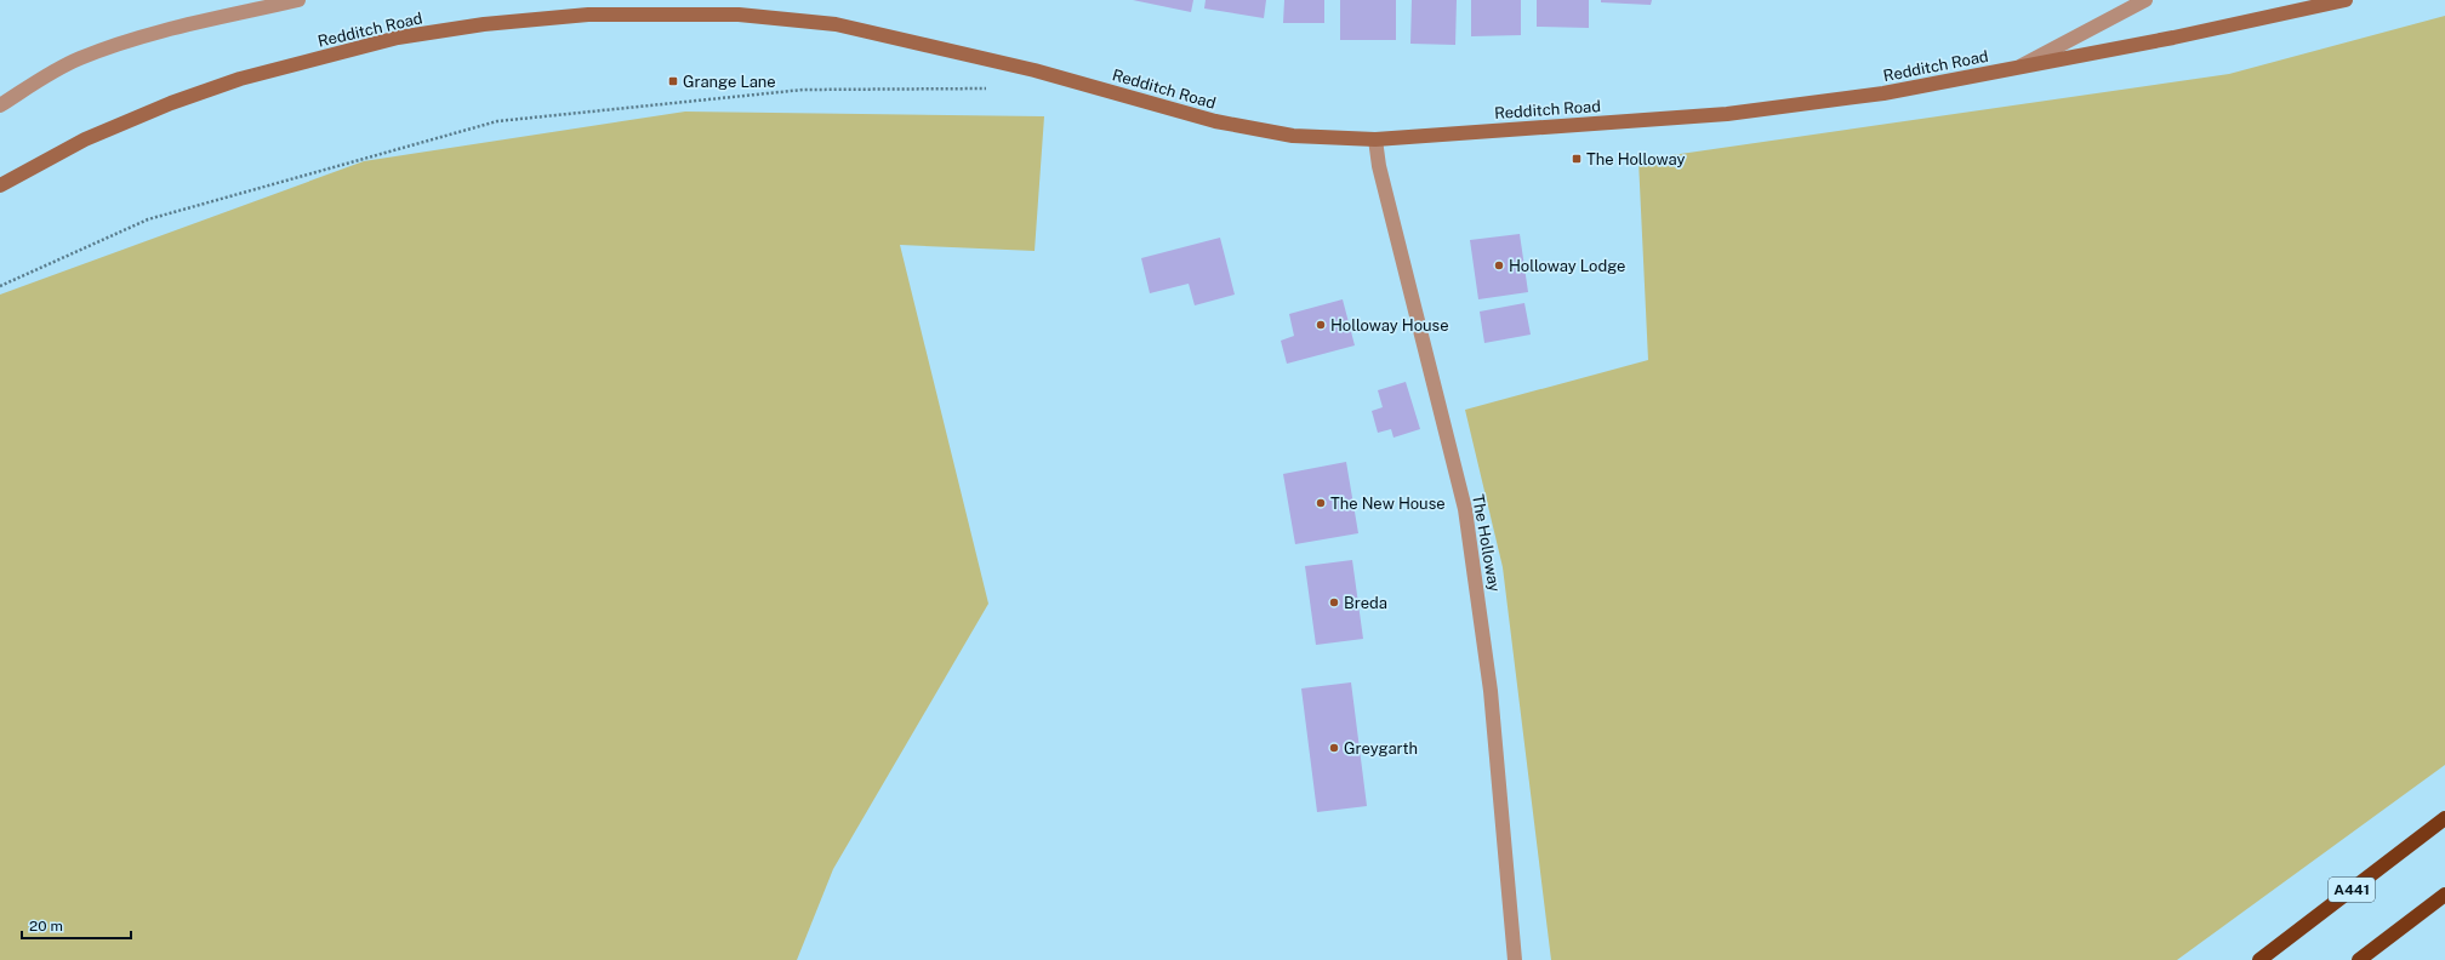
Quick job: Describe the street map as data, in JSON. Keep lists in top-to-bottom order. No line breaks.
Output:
{"streets":{"highway":["A441"],"main road":["Redditch Road"],"street":["The Holloway"]},"crossings":[["Redditch Road","The Holloway"]],"places":{"transit":["Grange Lane","The Holloway"],"other":["Holloway Lodge","Holloway House","The New House","Breda","Greygarth"]},"scale_bar":"20 m"}
